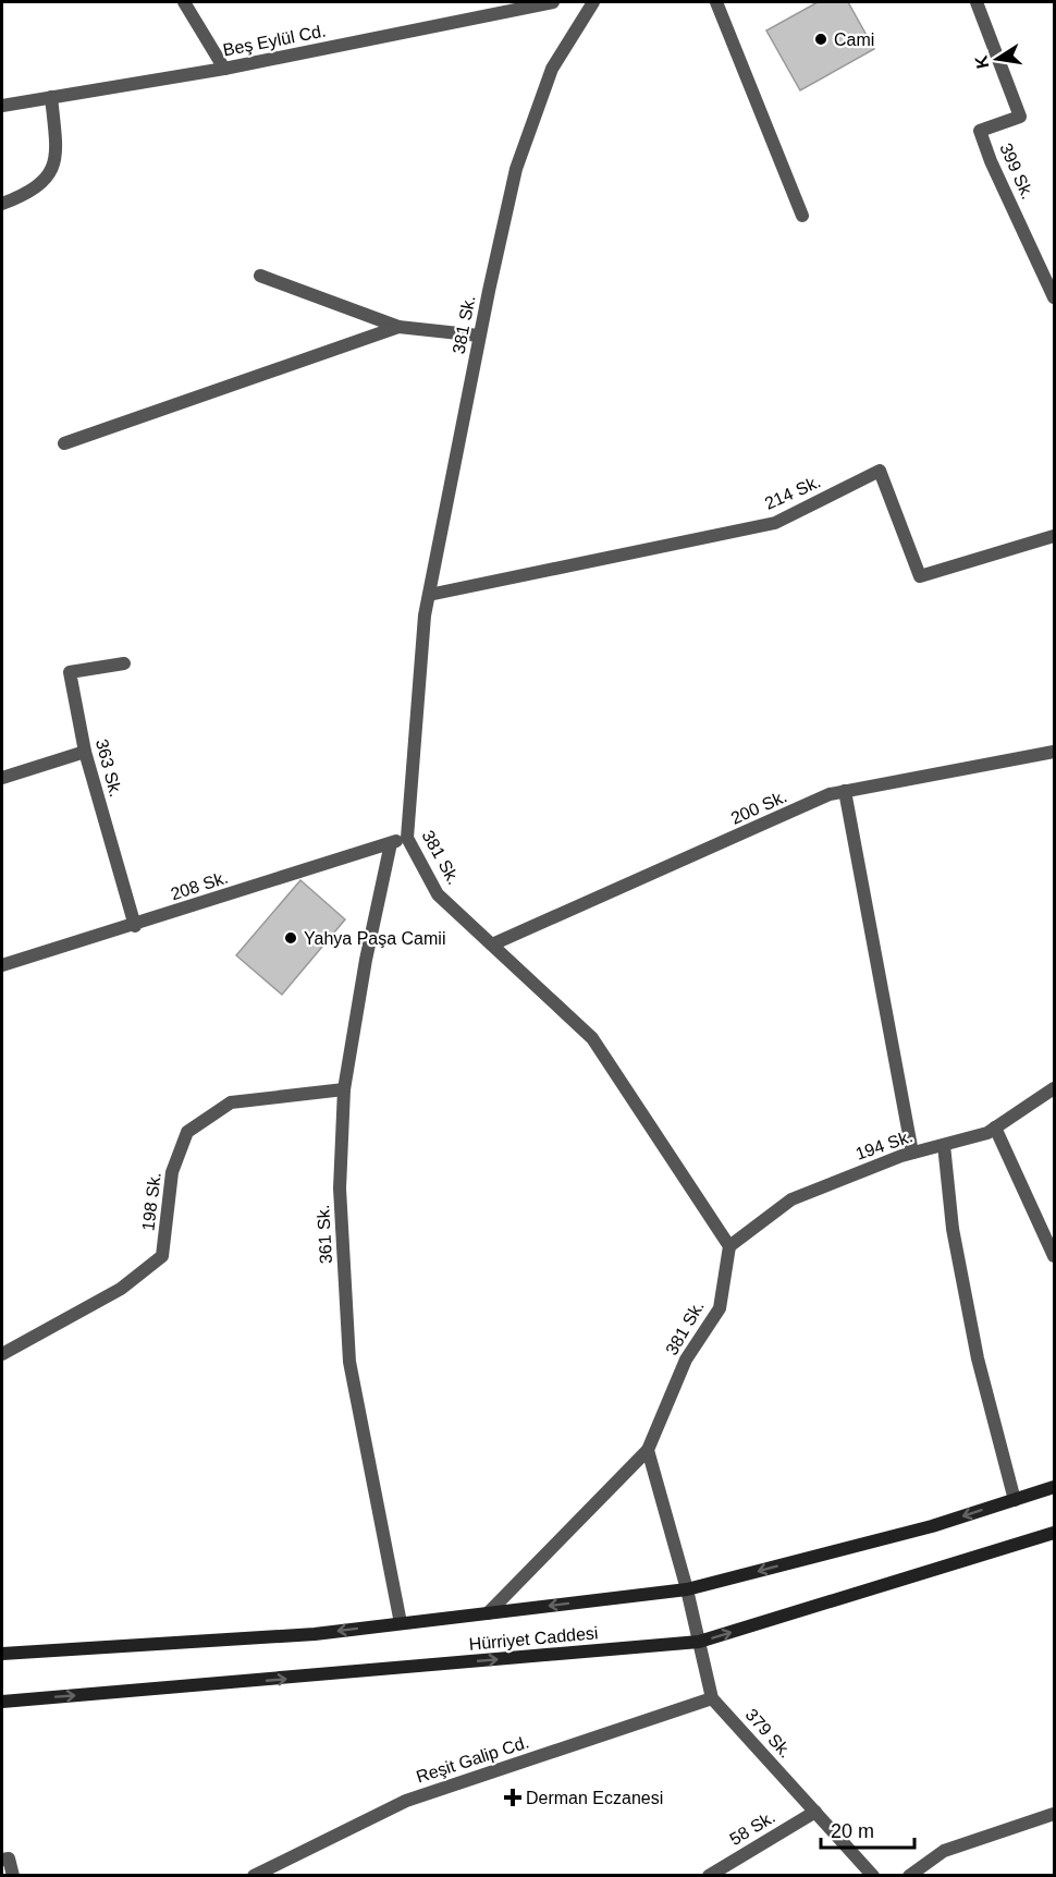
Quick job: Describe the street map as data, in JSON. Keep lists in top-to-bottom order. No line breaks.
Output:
{"streets":{"main road":["Hürriyet Caddesi"],"street":["Beş Eylül Cd.","399 Sk.","381 Sk.","214 Sk.","363 Sk.","200 Sk.","208 Sk.","194 Sk.","198 Sk.","361 Sk.","379 Sk.","Reşit Galip Cd.","58 Sk."]},"crossings":[["381 Sk.","214 Sk."],["381 Sk.","200 Sk."],["381 Sk.","208 Sk."],["381 Sk.","194 Sk."],["363 Sk.","208 Sk."],["208 Sk.","361 Sk."],["198 Sk.","361 Sk."],["361 Sk.","Hürriyet Caddesi"],["Hürriyet Caddesi","379 Sk."],["379 Sk.","Reşit Galip Cd."],["379 Sk.","58 Sk."]],"places":{"other":["Cami","Yahya Paşa Camii"],"health":["Derman Eczanesi"]},"scale_bar":"20 m","north":"left"}
